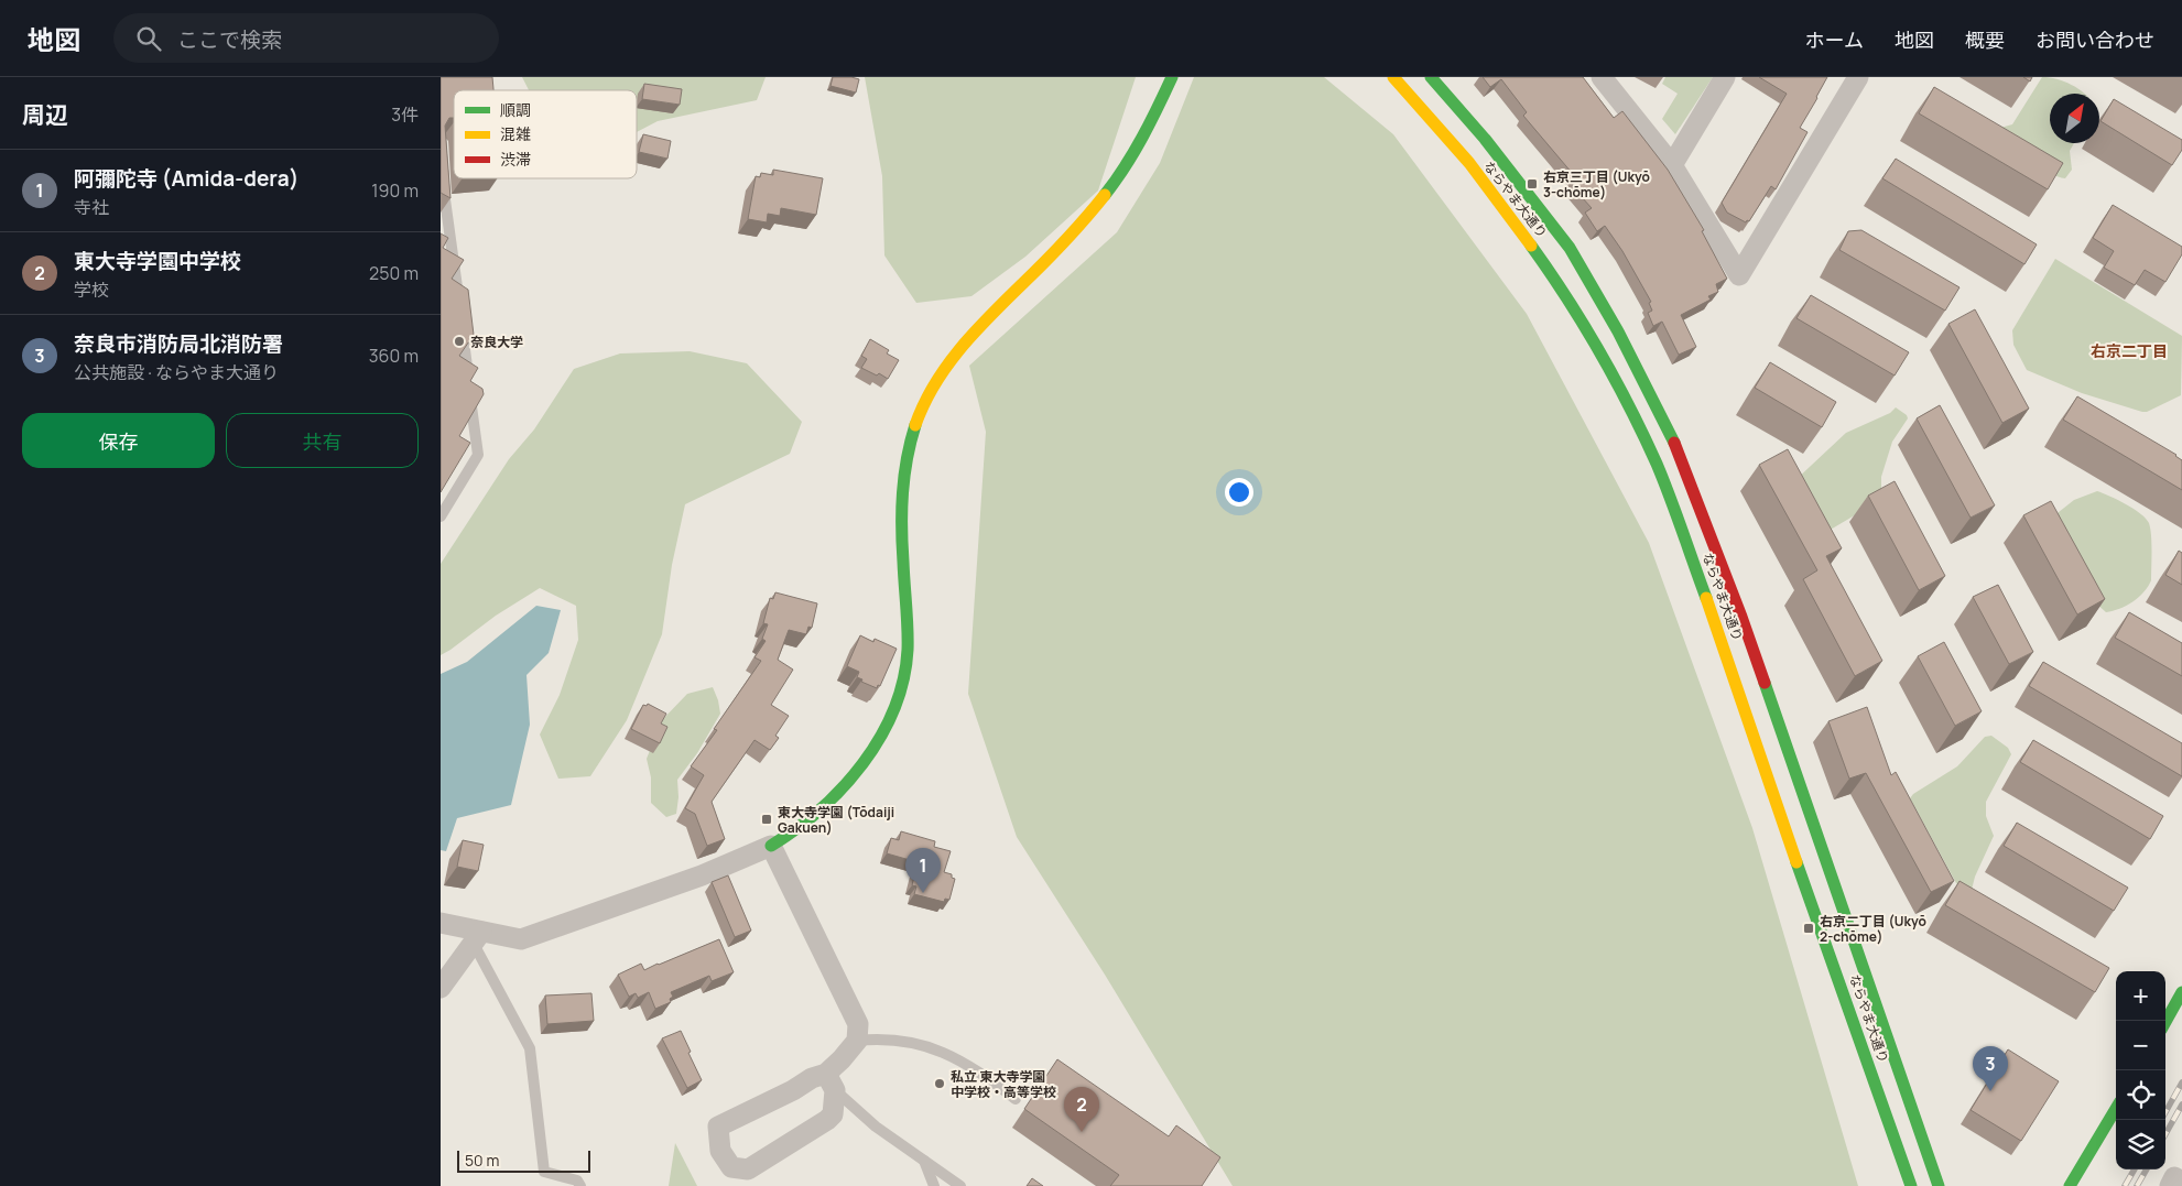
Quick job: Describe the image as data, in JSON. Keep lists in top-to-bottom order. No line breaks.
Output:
{"streets":{"street":["ならやま大通り"]},"districts":["右京二丁目"],"places":{"transit":["右京三丁目 (Ukyō 3-chōme)","東大寺学園 (Tōdaiji Gakuen)","右京二丁目 (Ukyō 2-chōme)"],"other":["奈良大学","私立 東大寺学園 中学校・高等学校"]},"legend":["順調","混雑","渋滞"],"scale_bar":"50 m","north":"top right","page":{"header":"地図","search":"ここで検索","nav":["ホーム","地図","概要","お問い合わせ"],"heading":["周辺","3件"],"list":[{"mark":"1","name":"阿彌陀寺 (Amida-dera)","note":"寺社","value":"190 m"},{"mark":"2","name":"東大寺学園中学校","note":"学校","value":"250 m"},{"mark":"3","name":"奈良市消防局北消防署","note":"公共施設 · ならやま大通り","value":"360 m"}],"buttons":["保存","共有"],"pins":["1","3","2"],"map_buttons":["+","−"],"scale":"50 m"}}
